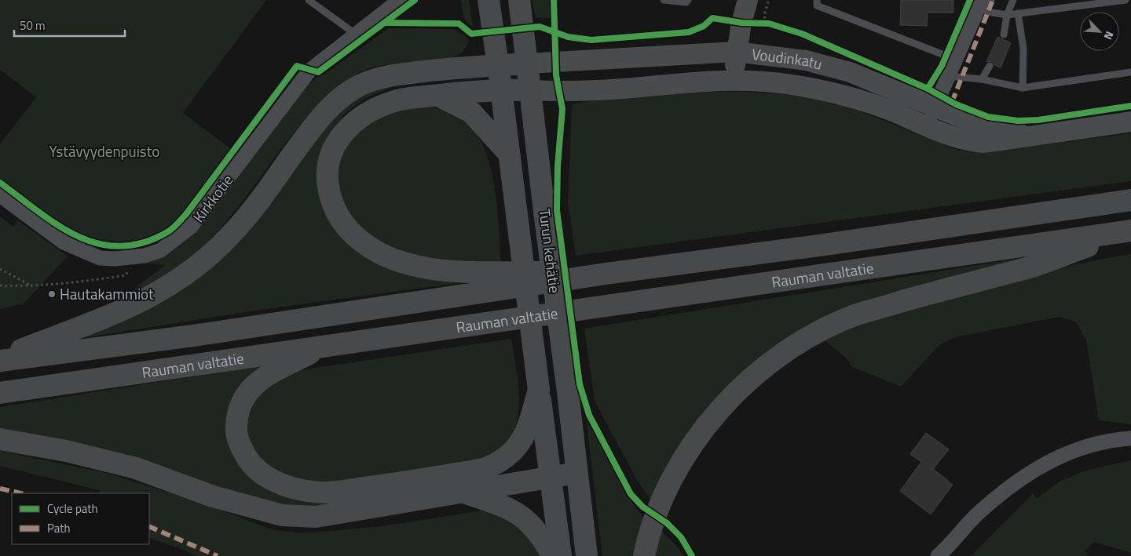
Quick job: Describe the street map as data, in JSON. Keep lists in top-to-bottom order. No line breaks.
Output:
{"streets":{"main road":["Voudinkatu","Turun kehätie","Rauman valtatie"],"street":["Kirkkotie"]},"crossings":[["Voudinkatu","Turun kehätie"]],"parks":["Ystävyydenpuisto"],"places":["Hautakammiot"],"legend":["Cycle path","Path"],"scale_bar":"50 m","north":"bottom right"}
